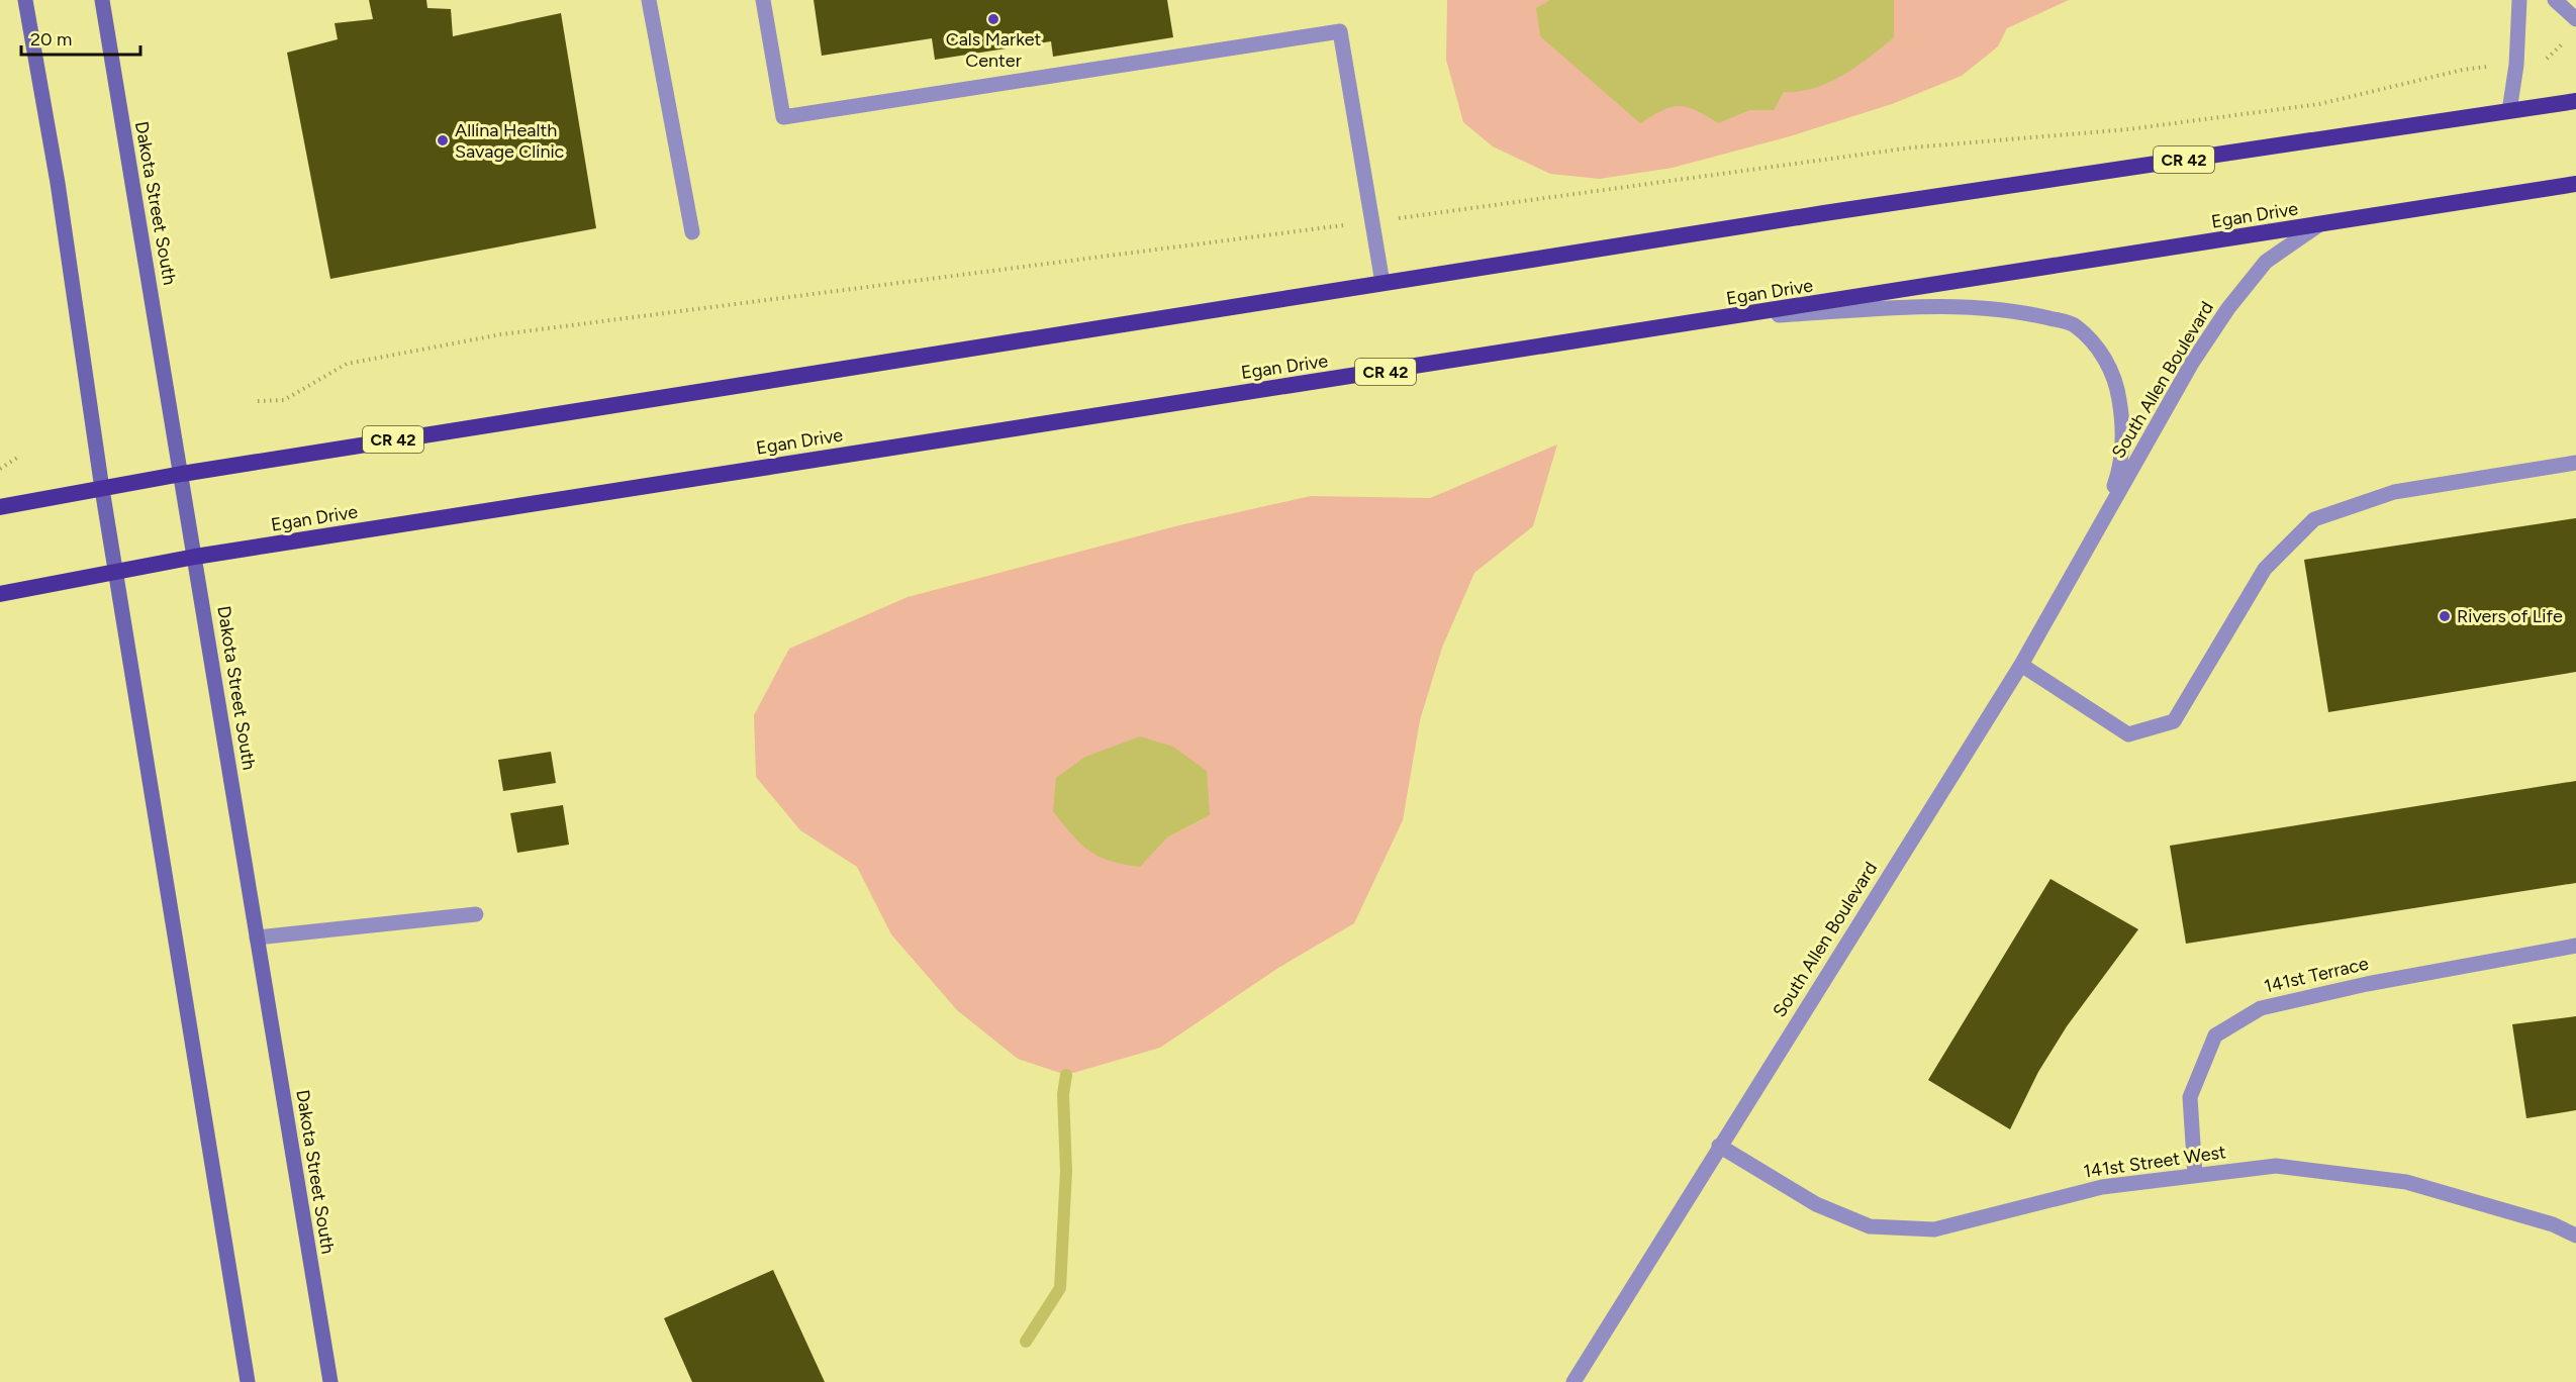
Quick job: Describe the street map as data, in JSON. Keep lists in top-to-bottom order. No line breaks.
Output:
{"streets":{"highway":["CR 42","Egan Drive"],"main road":["Dakota Street South"],"street":["South Allen Boulevard","141st Terrace","141st Street West"]},"crossings":[["CR 42","Dakota Street South"],["Dakota Street South","Egan Drive"],["Egan Drive","South Allen Boulevard"],["South Allen Boulevard","141st Street West"],["141st Terrace","141st Street West"]],"places":["Cals Market Center","Allina Health Savage Clinic","Rivers of Life"],"scale_bar":"20 m"}
